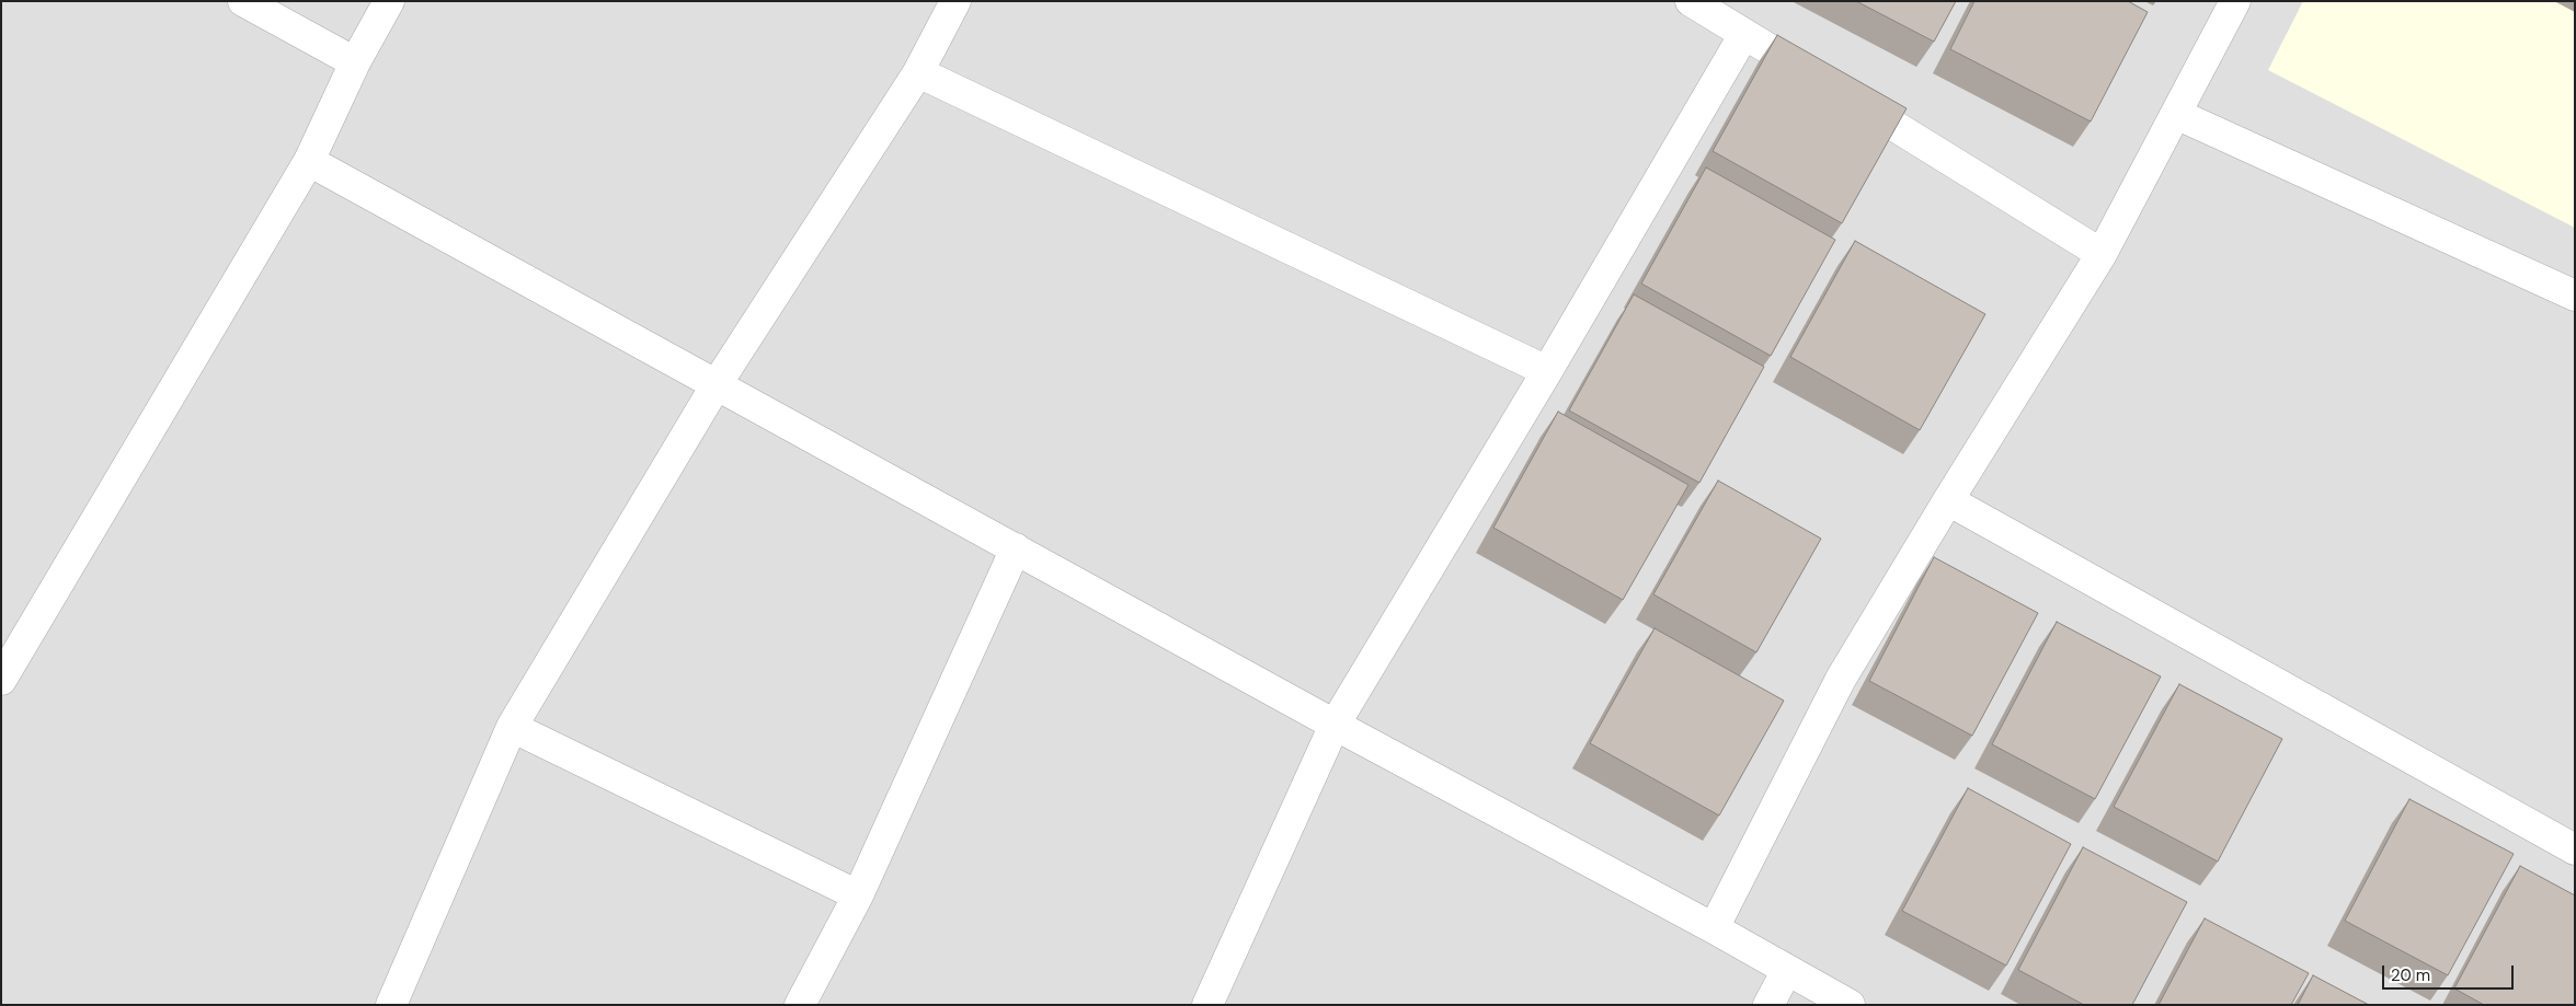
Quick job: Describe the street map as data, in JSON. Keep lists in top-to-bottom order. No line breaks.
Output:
{"scale_bar":"20 m"}
